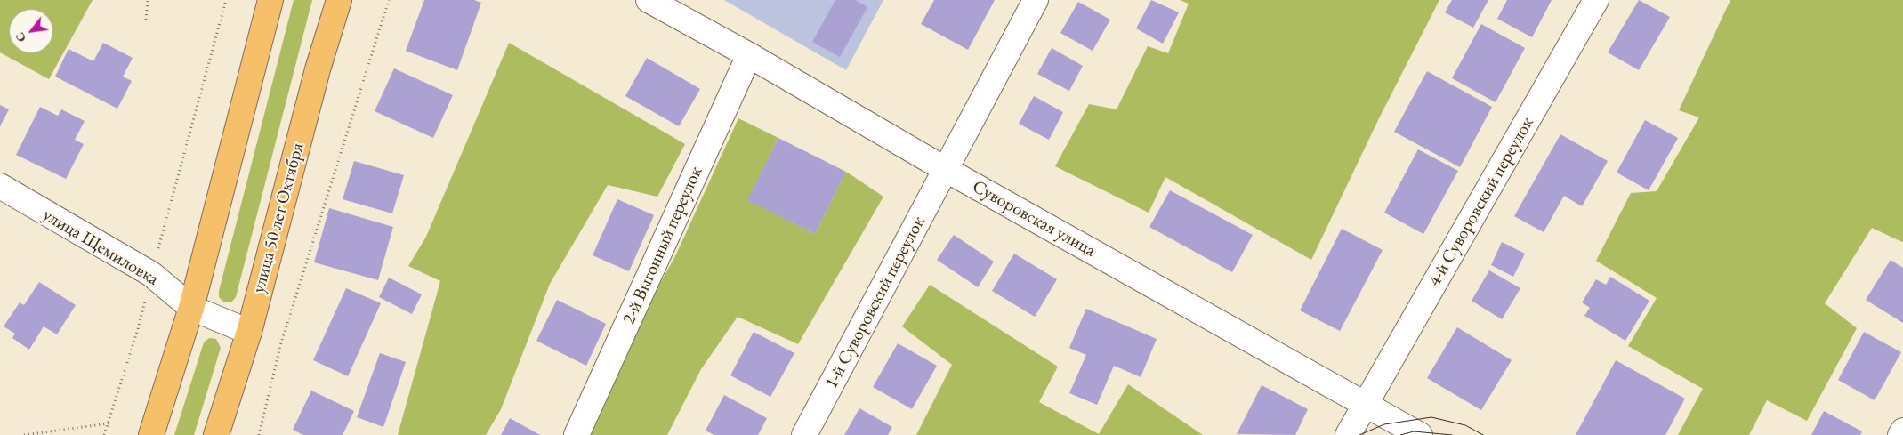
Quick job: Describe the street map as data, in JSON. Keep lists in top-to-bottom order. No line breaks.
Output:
{"streets":{"main road":["улица 50 лет Октября"],"street":["4-й Суворовский переулок","Суворовская улица","2-й Выгонный переулок","улица Щемиловка","1-й Суворовский переулок"]},"crossings":[["4-й Суворовский переулок","Суворовская улица"],["улица 50 лет Октября","улица Щемиловка"],["Суворовская улица","2-й Выгонный переулок"],["Суворовская улица","1-й Суворовский переулок"]],"north":"bottom left"}
